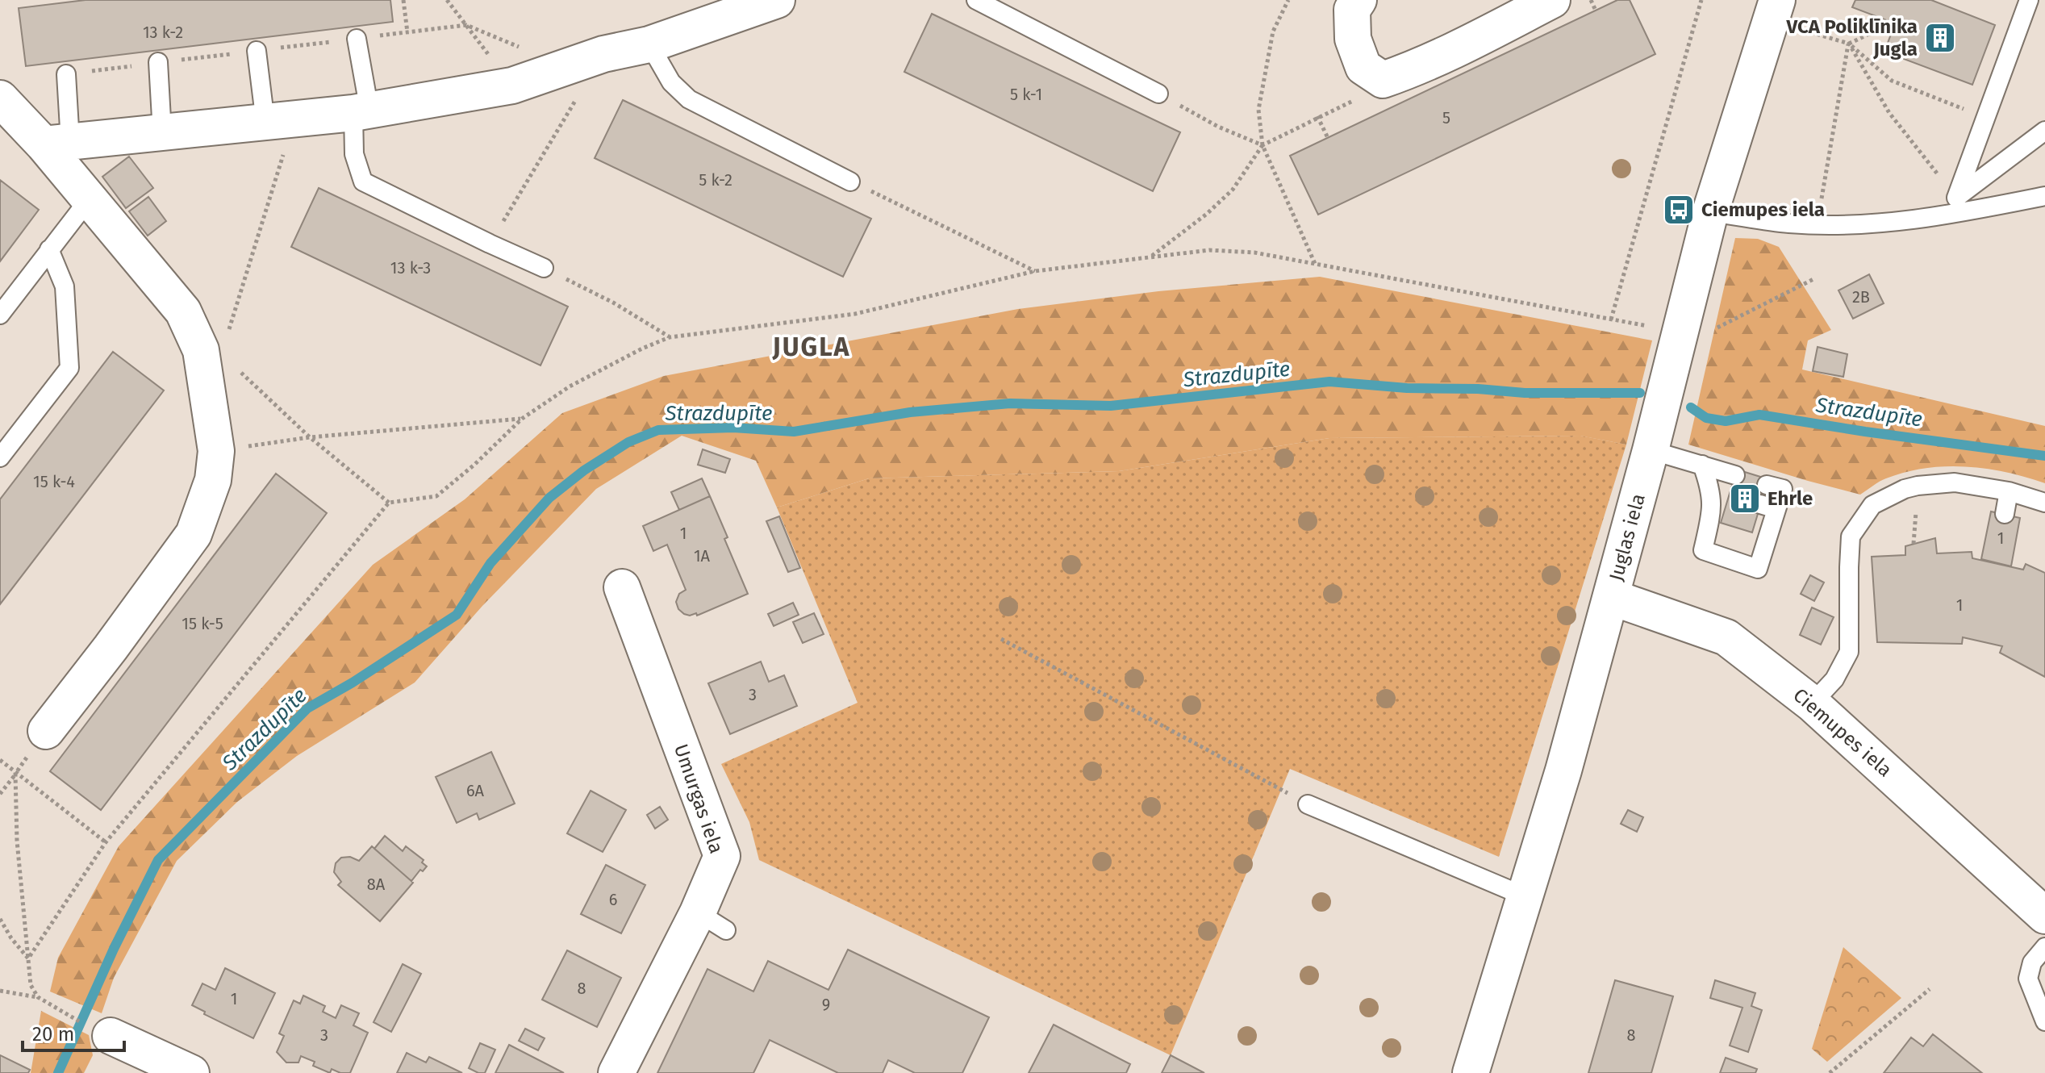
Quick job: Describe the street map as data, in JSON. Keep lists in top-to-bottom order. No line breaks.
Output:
{"streets":{"street":["Juglas iela","Ciemupes iela","Umurgas iela"]},"crossings":[["Juglas iela","Ciemupes iela"]],"districts":["JUGLA"],"water":["Strazdupīte"],"places":{"building":["VCA Poliklīnika Jugla","Ehrle"],"bus stop":["Ciemupes iela"]},"house_numbers":["13 k-2","5 k-1","5","5 k-2","13 k-3","2B","15 k-4","1","1","1A","1","15 k-5","3","6A","8A","6","8","1","9","3","8"],"scale_bar":"20 m"}
